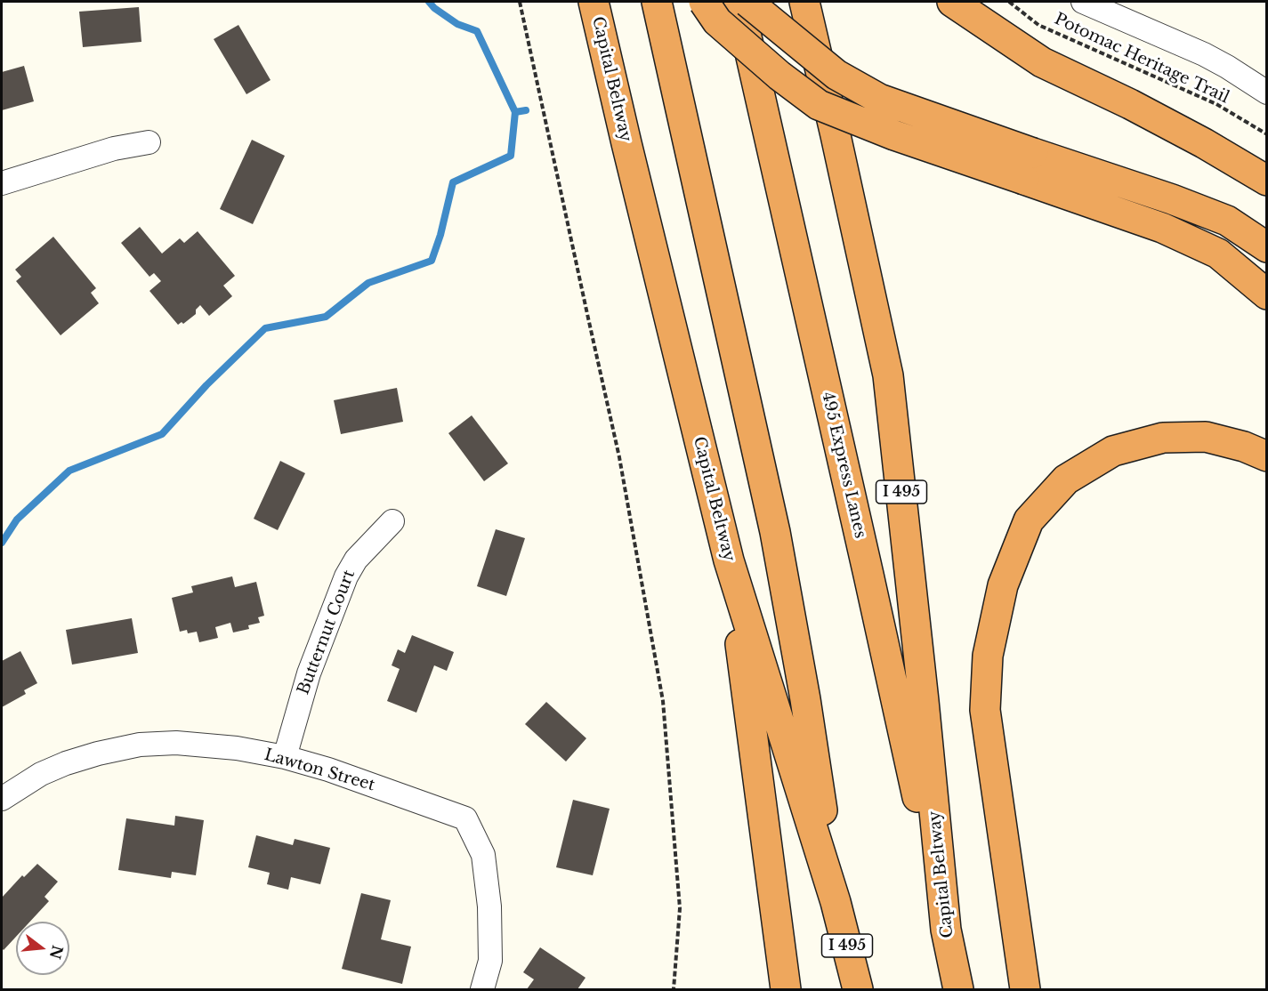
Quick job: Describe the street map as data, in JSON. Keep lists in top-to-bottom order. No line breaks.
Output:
{"streets":{"highway":["Capital Beltway","495 Express Lanes","I 495"],"street":["Butternut Court","Lawton Street"],"path":["Potomac Heritage Trail"]},"crossings":[["Capital Beltway","495 Express Lanes"],["Butternut Court","Lawton Street"]],"north":"right"}
